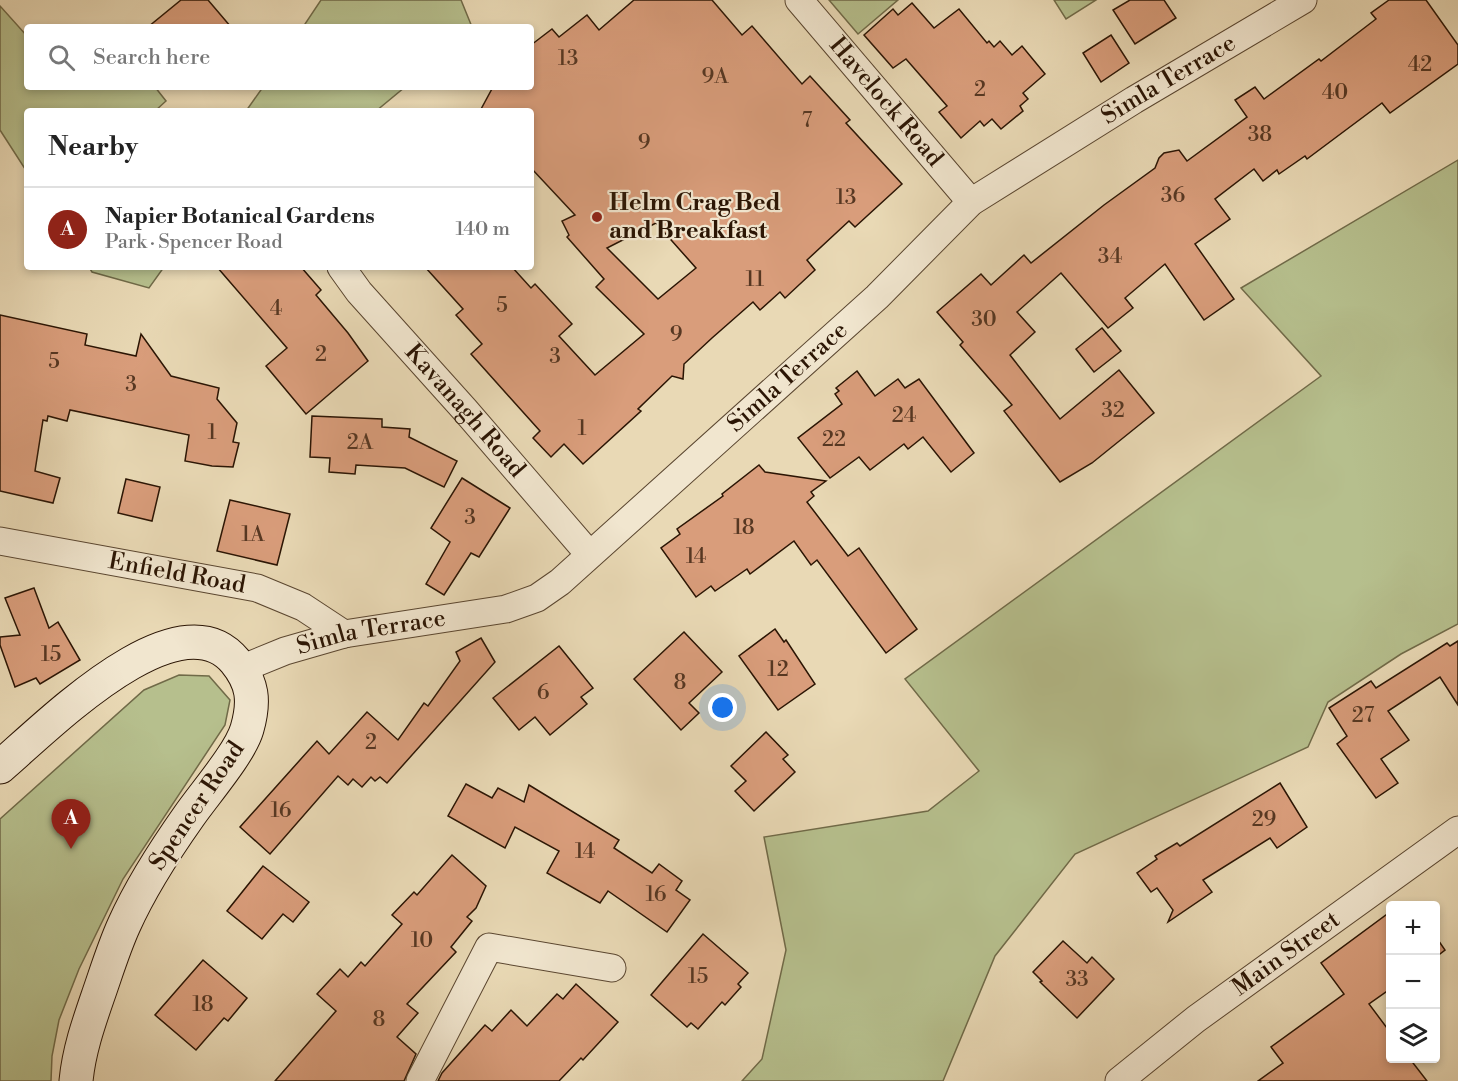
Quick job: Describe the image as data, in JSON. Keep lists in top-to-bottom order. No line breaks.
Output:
{"streets":{"street":["Simla Terrace","Havelock Road","Kavanagh Road","Enfield Road","Spencer Road","Main Street"]},"crossings":[["Simla Terrace","Havelock Road"],["Simla Terrace","Kavanagh Road"],["Simla Terrace","Enfield Road"],["Simla Terrace","Spencer Road"]],"places":["Helm Crag Bed and Breakfast"],"house_numbers":["13","42","9A","2","40","7","38","9","36","13","34","11","5","4","30","9","2","3","5","3","32","24","1","1","22","2A","3","18","1A","14","15","12","8","6","27","2","16","29","14","16","10","15","33","18","8"],"page":{"search":"Search here","heading":"Nearby","list":[{"mark":"A","name":"Napier Botanical Gardens","note":"Park · Spencer Road","value":"140 m"}],"pins":"A","map_buttons":["+","−"]}}
